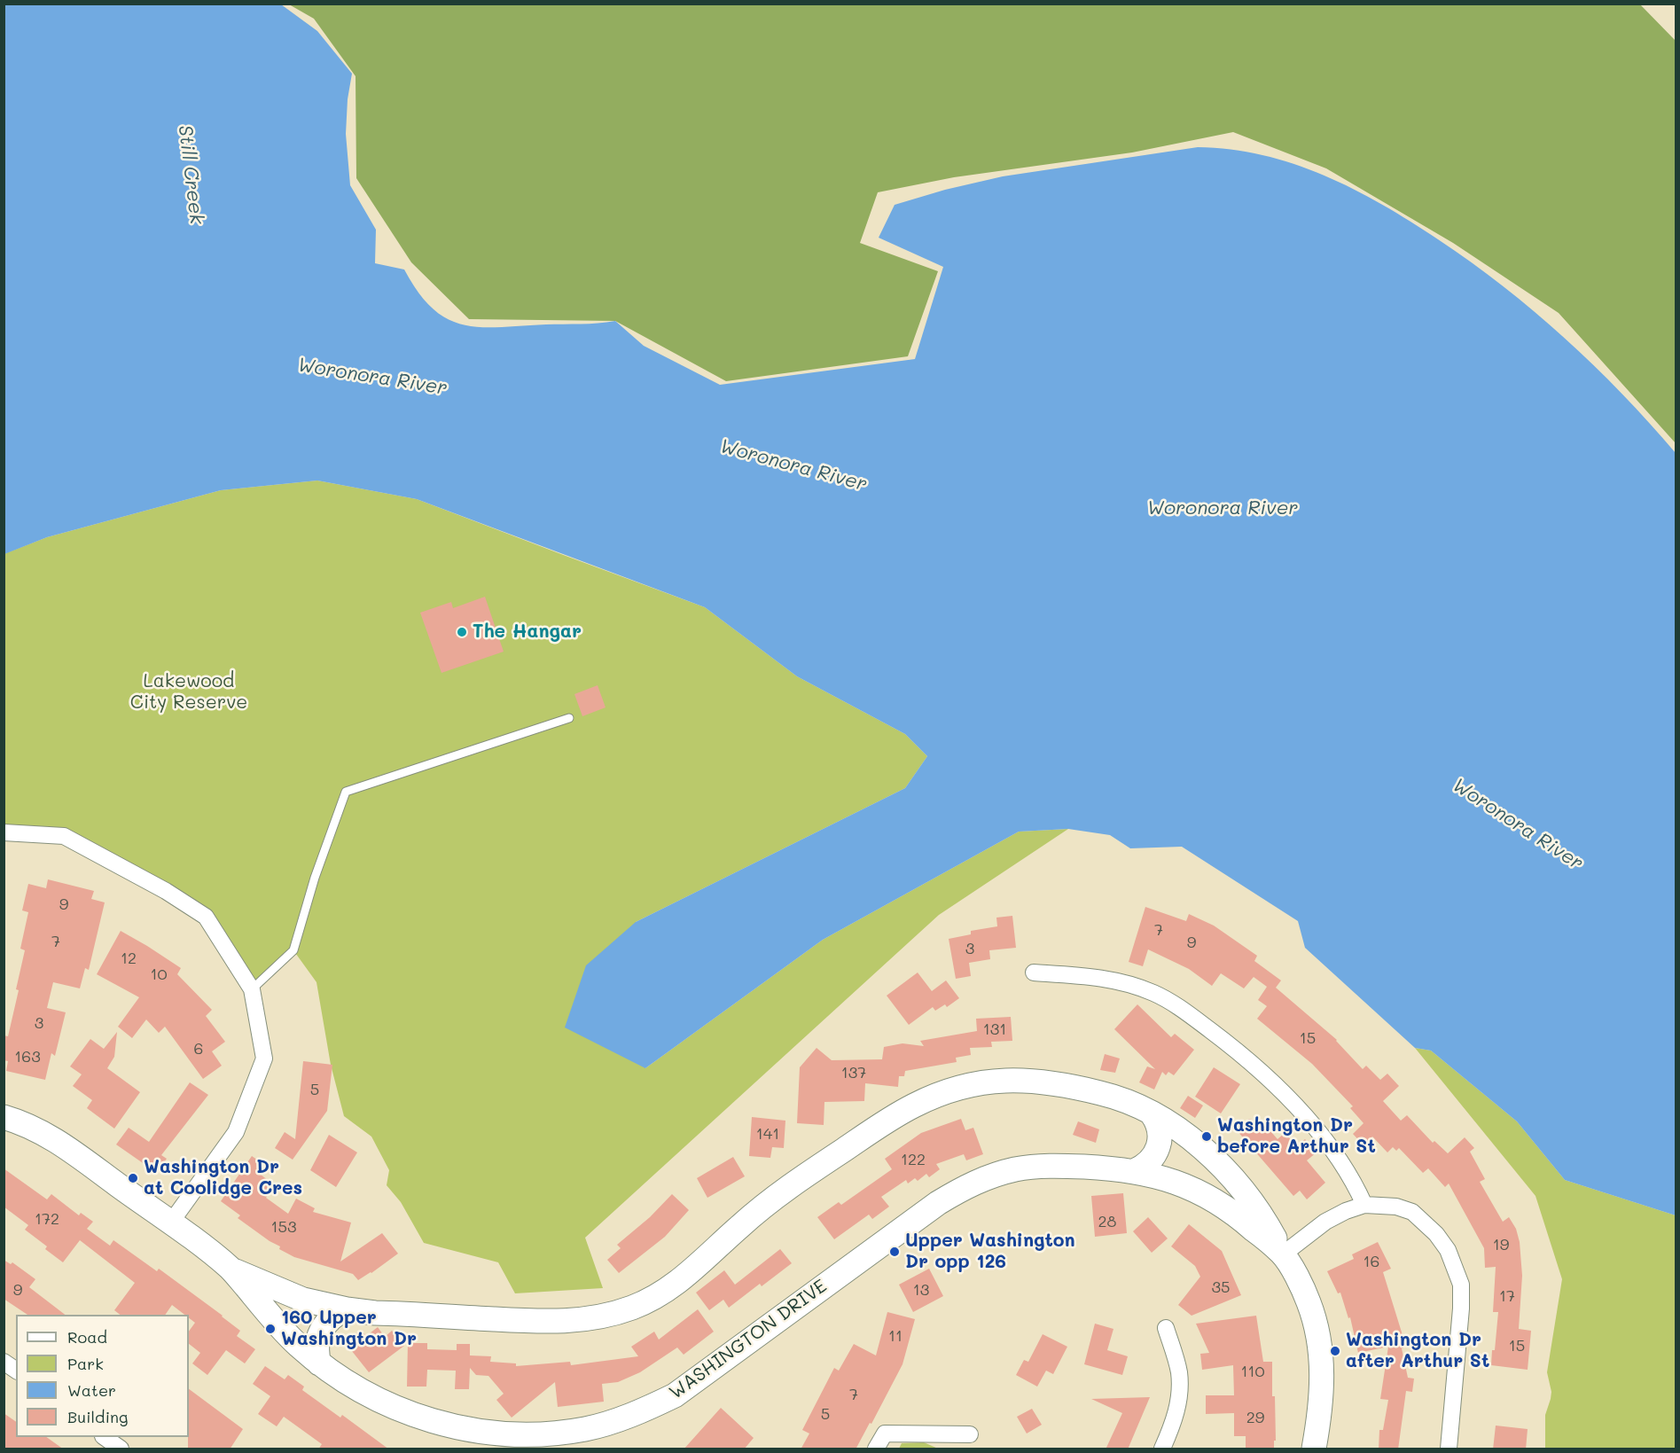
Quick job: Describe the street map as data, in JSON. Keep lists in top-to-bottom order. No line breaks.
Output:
{"streets":{"street":["WASHINGTON DRIVE"]},"water":["Still Creek","Woronora River"],"parks":["Lakewood City Reserve"],"places":["The Hangar","Washington Dr before Arthur St","Washington Dr at Coolidge Cres","Upper Washington Dr opp 126","160 Upper Washington Dr","Washington Dr after Arthur St"],"house_numbers":["9","7","7","9","3","12","10","3","131","15","6","163","137","5","141","122","172","28","153","19","16","35","9","13","17","11","15","110","7","5","29"],"legend":["Road","Park","Water","Building"]}
